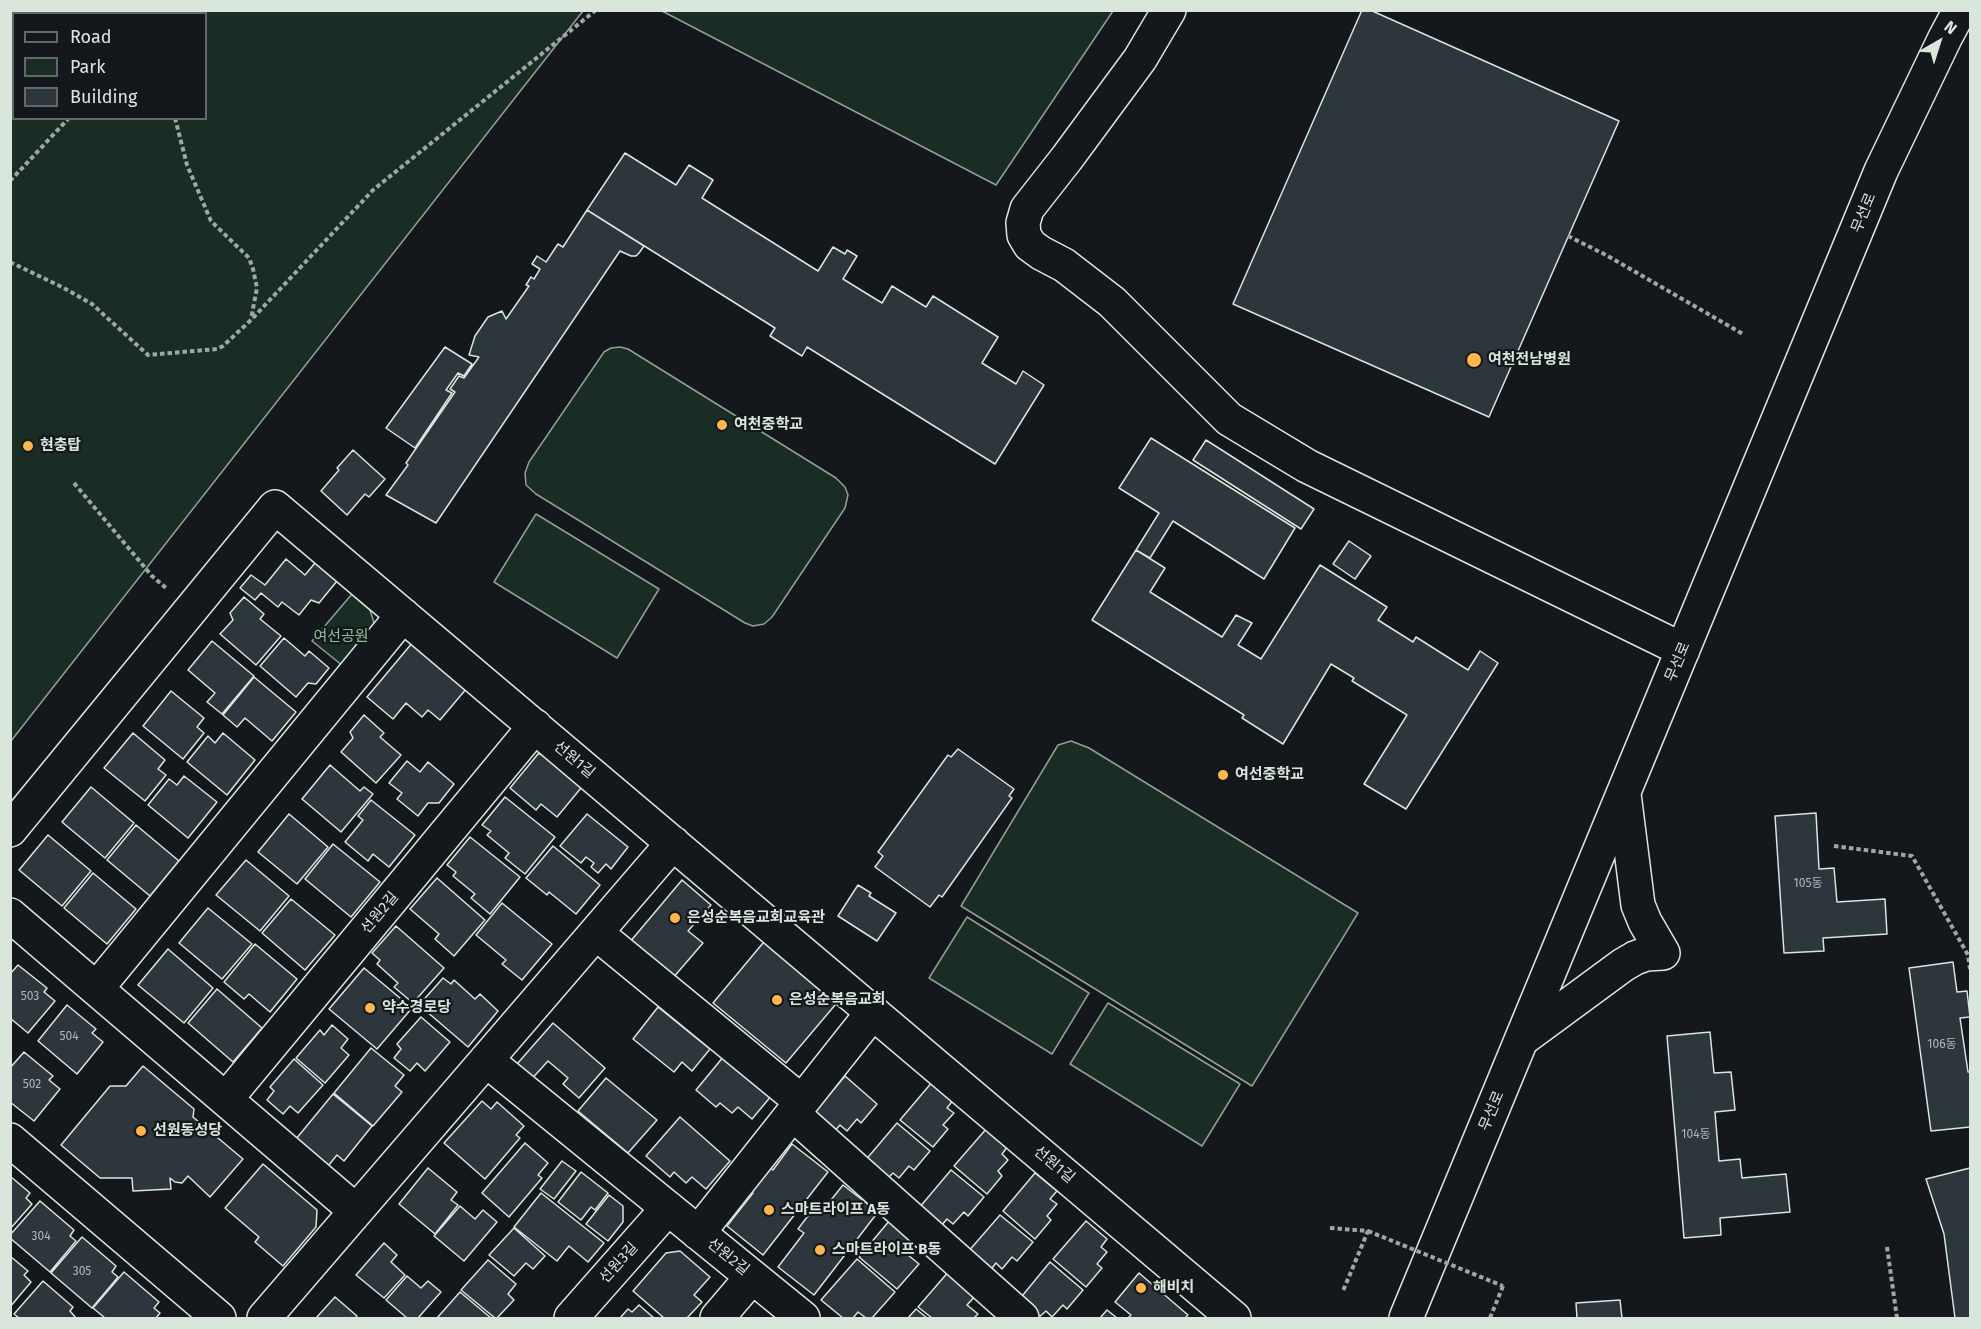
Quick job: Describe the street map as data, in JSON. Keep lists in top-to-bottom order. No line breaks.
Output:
{"streets":{"street":["무선로","선원1길","선원2길","선원3길"]},"crossings":[["선원1길","선원2길"],["선원2길","선원3길"]],"parks":["여선공원"],"places":["여천전남병원","여천중학교","현충탑","여선중학교","은성순복음교회교육관","은성순복음교회","약수경로당","선원동성당","스마트라이프 A동","스마트라이프 B동","해비치"],"house_numbers":["105동","503","504","106동","502","104동","304","305"],"legend":["Road","Park","Building"],"north":"top right"}
